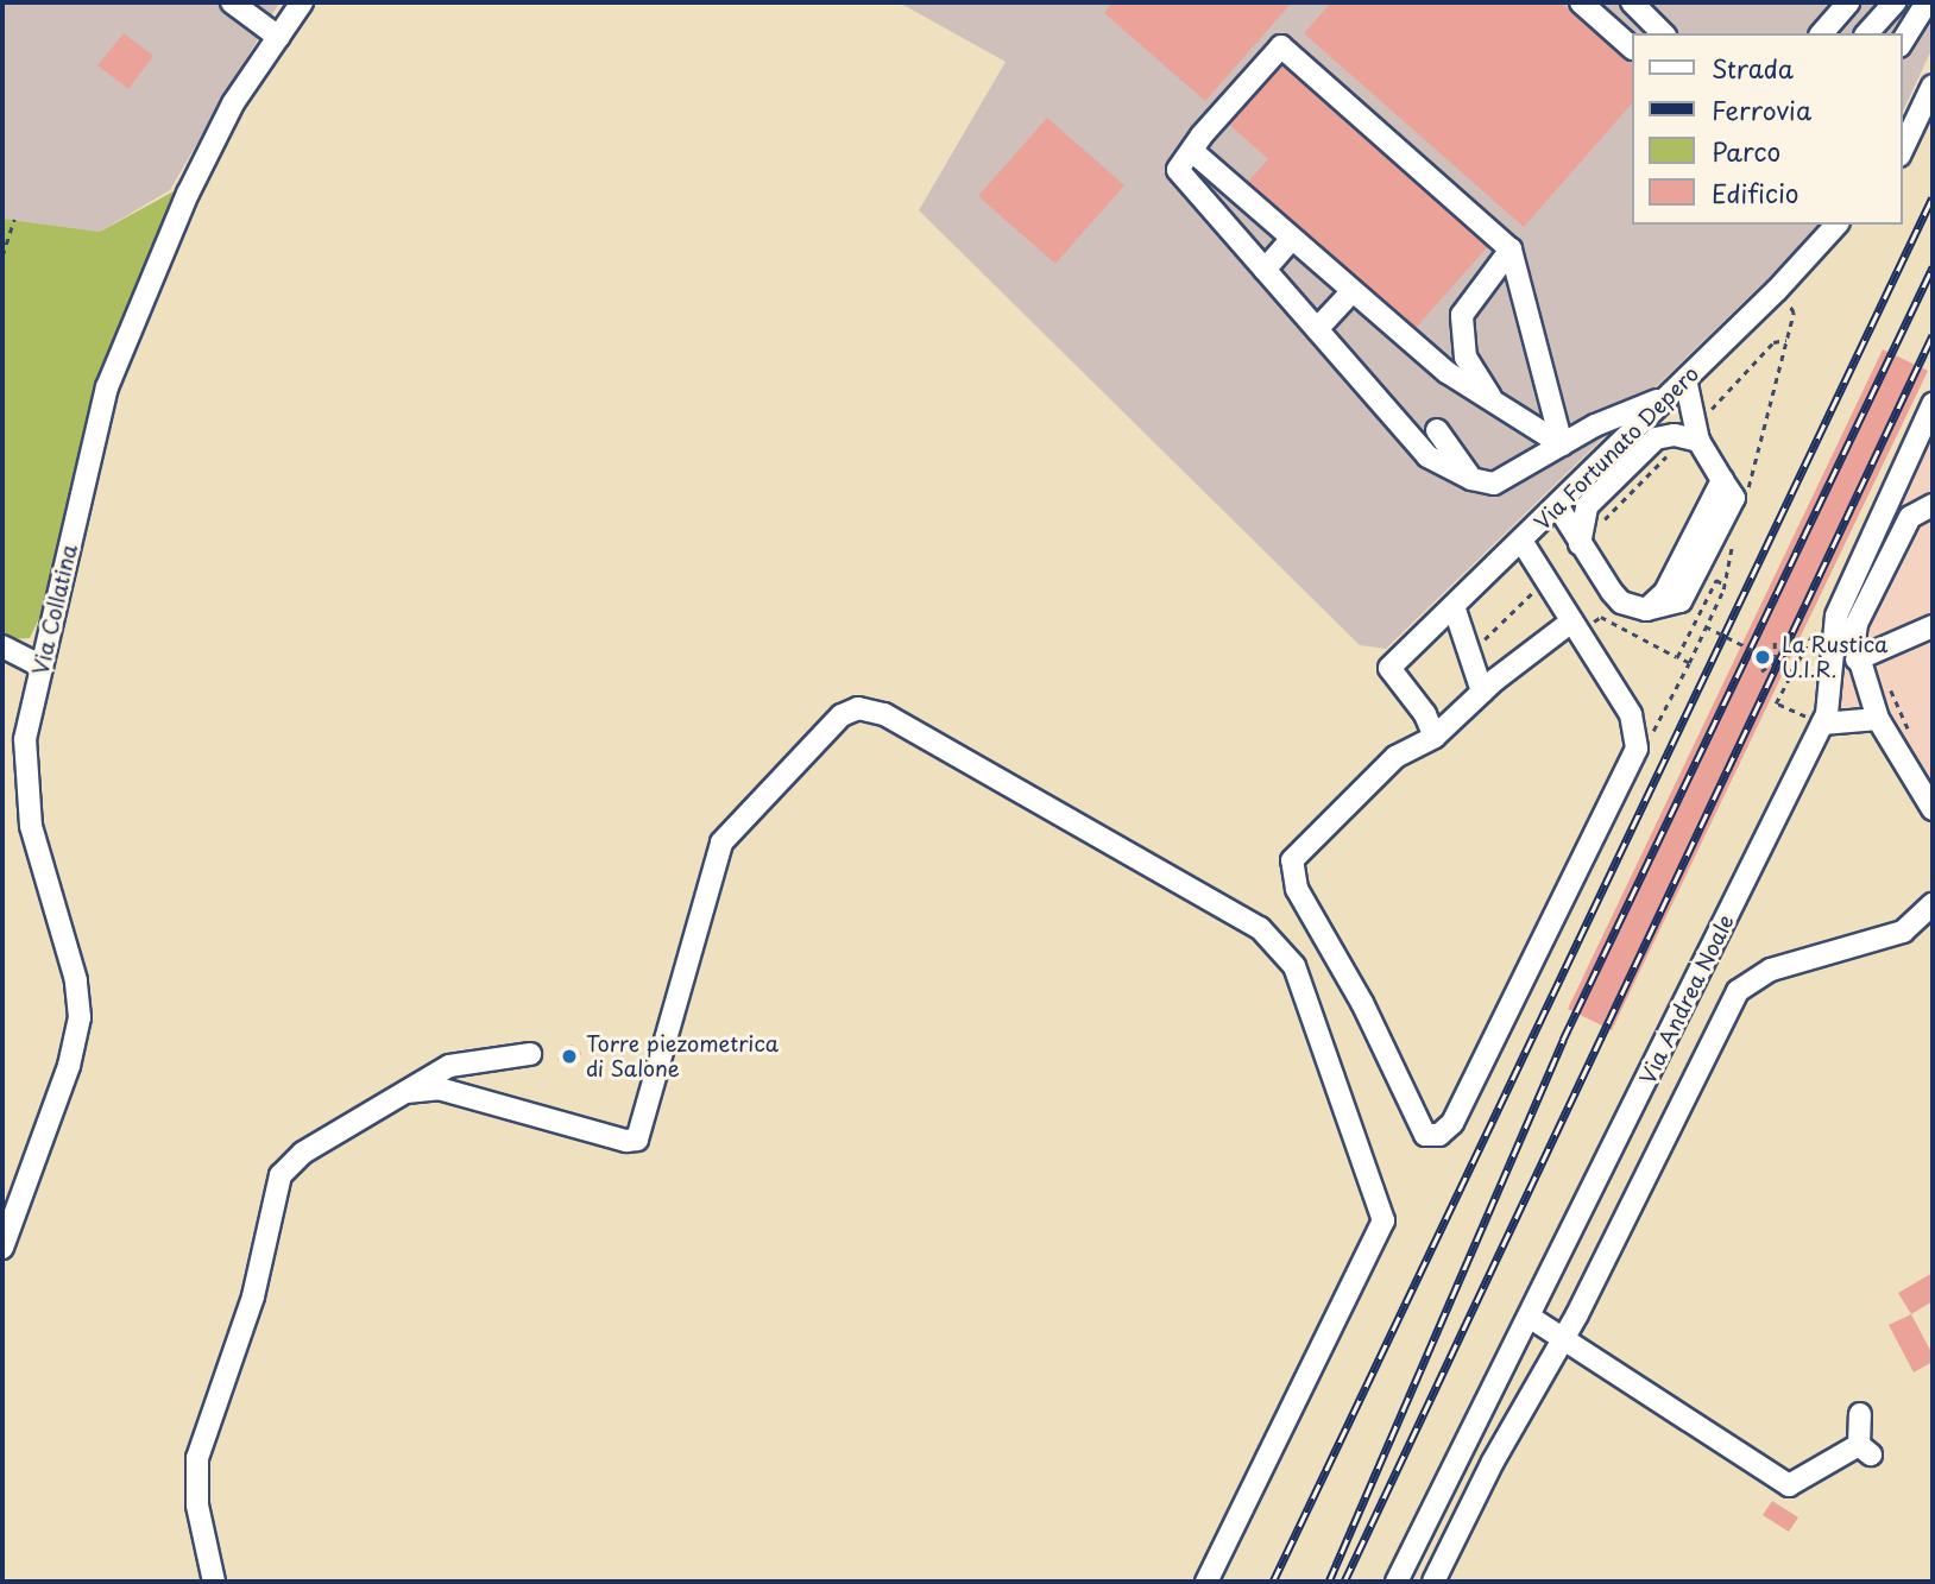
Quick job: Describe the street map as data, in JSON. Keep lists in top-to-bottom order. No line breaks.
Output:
{"streets":{"street":["Via Fortunato Depero","Via Collatina","Via Andrea Noale"]},"places":["La Rustica U.I.R.","Torre piezometrica di Salone"],"legend":["Strada","Ferrovia","Parco","Edificio"]}
